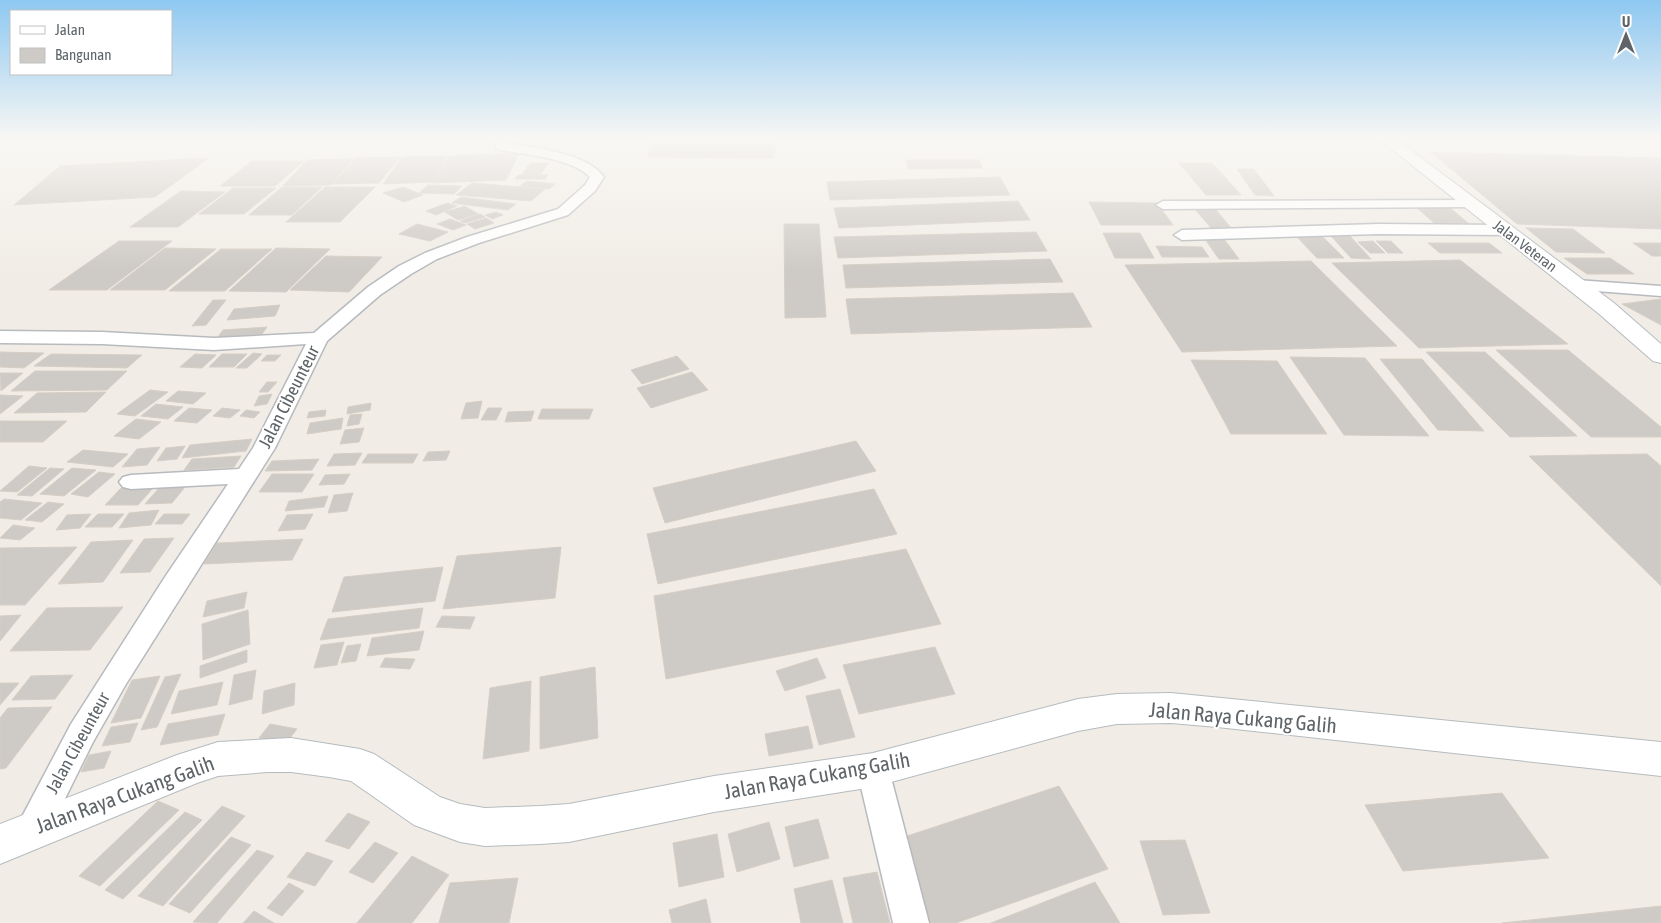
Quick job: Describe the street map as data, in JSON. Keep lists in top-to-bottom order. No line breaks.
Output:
{"streets":{"main road":["Jalan Veteran","Jalan Raya Cukang Galih"],"street":["Jalan Cibeunteur"]},"crossings":[["Jalan Cibeunteur","Jalan Raya Cukang Galih"]],"legend":["Jalan","Bangunan"],"north":"top"}
